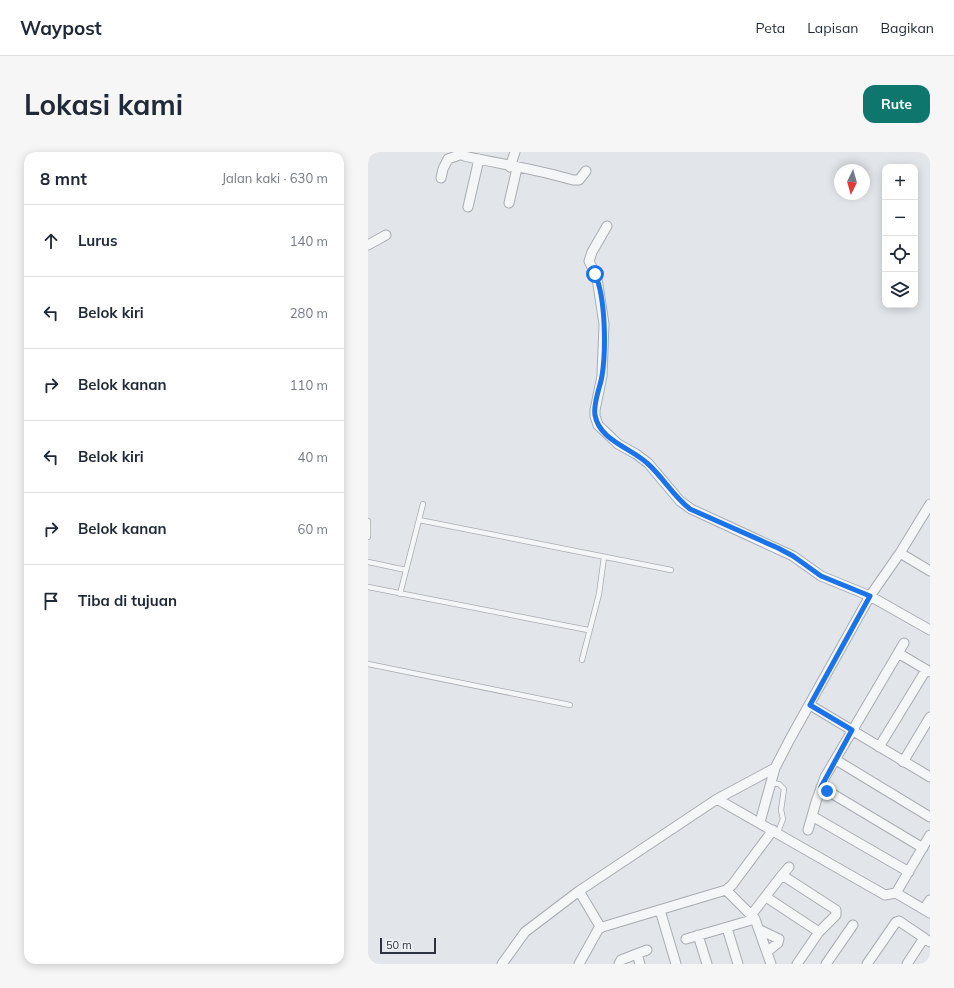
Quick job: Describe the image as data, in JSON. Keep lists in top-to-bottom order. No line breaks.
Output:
{"scale_bar":"50 m","north":"bottom","page":{"header":"Waypost","nav":["Peta","Lapisan","Bagikan"],"buttons":"Rute","title":"Lokasi kami","heading":["8 mnt","Jalan kaki · 630 m"],"map_buttons":["+","−"],"list":[["Lurus","140 m"],["Belok kiri","280 m"],["Belok kanan","110 m"],["Belok kiri","40 m"],["Belok kanan","60 m"],"Tiba di tujuan"],"scale":"50 m"}}
